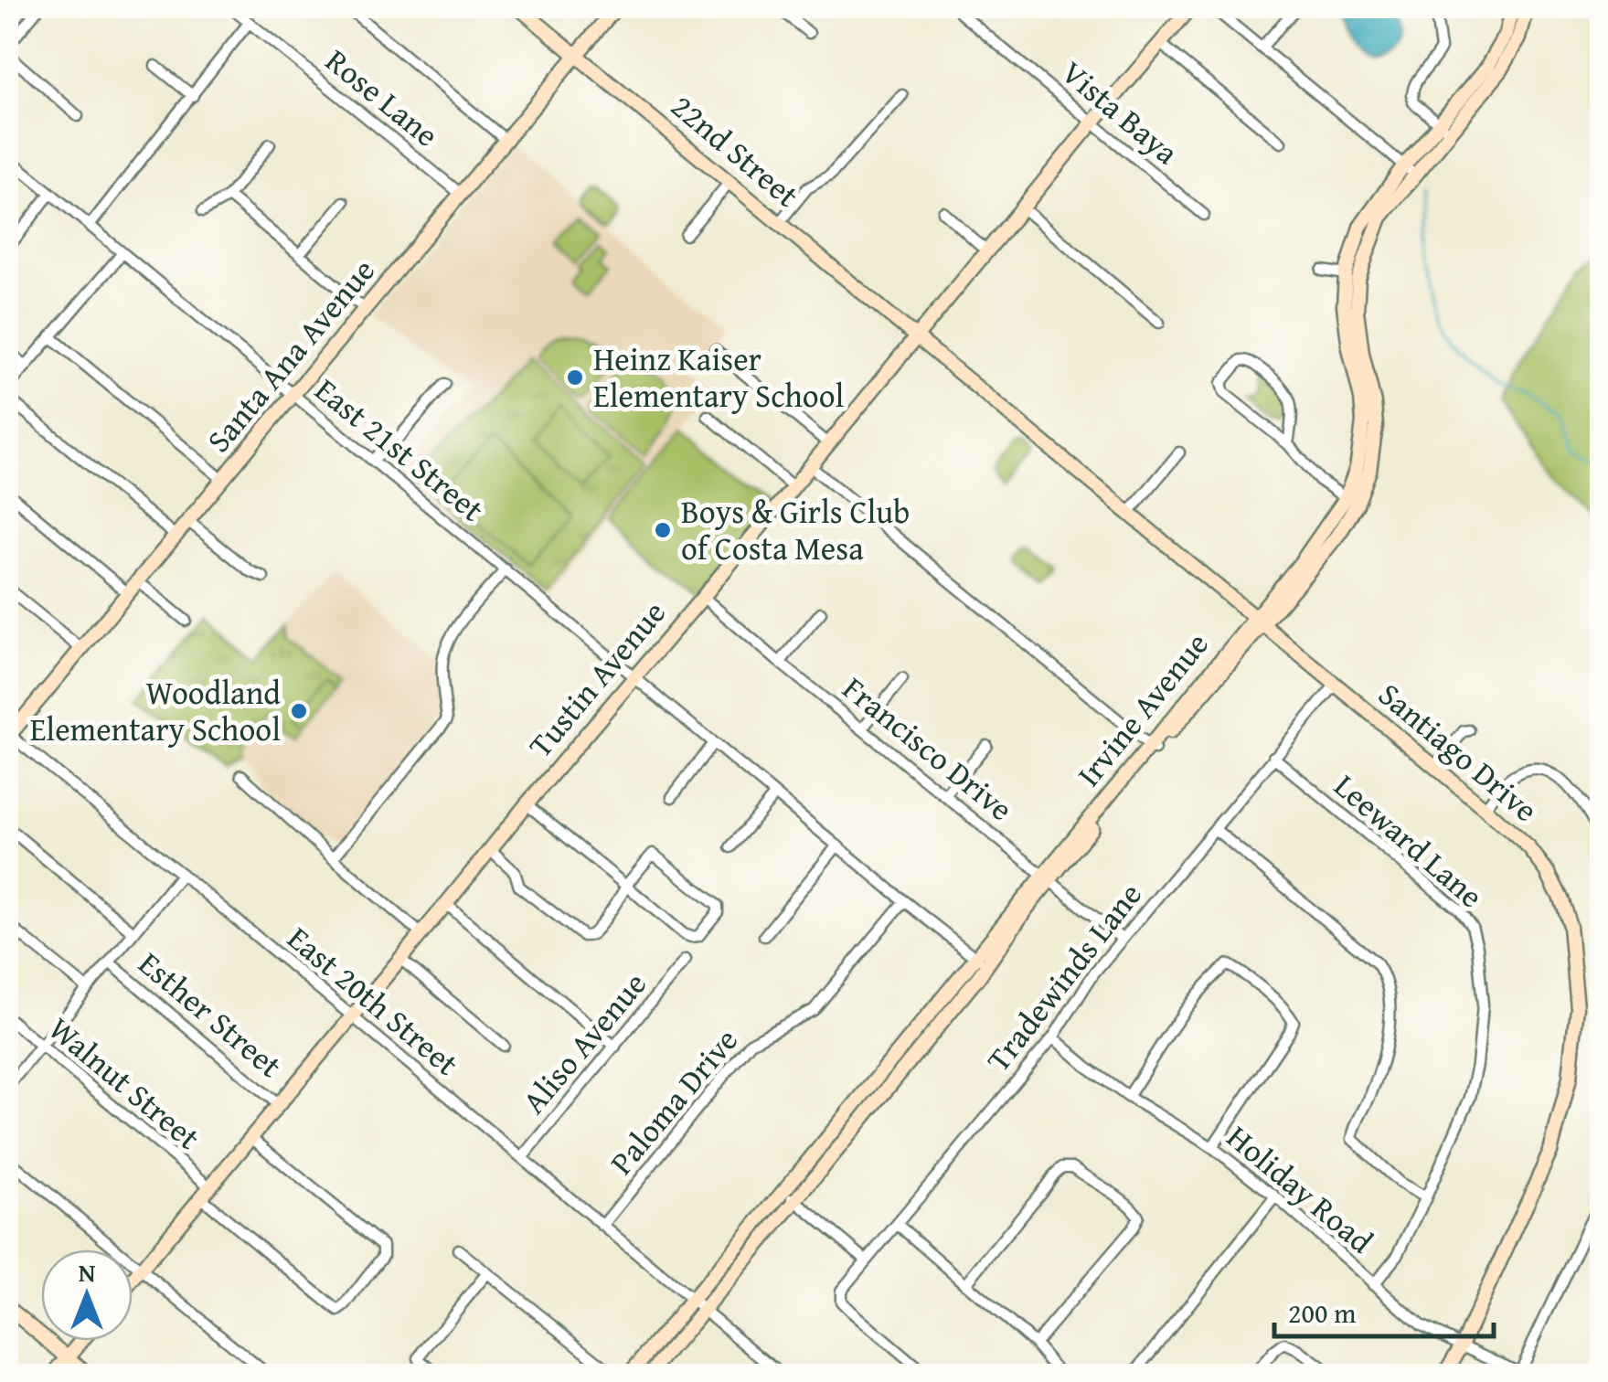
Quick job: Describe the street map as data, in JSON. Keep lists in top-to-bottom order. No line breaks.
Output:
{"streets":{"street":["Rose Lane","Vista Baya","22nd Street","Santa Ana Avenue","East 21st Street","Tustin Avenue","Irvine Avenue","Francisco Drive","Santiago Drive","Leeward Lane","Tradewinds Lane","East 20th Street","Esther Street","Aliso Avenue","Walnut Street","Paloma Drive","Holiday Road"]},"crossings":[["Rose Lane","Santa Ana Avenue"],["Vista Baya","Tustin Avenue"],["22nd Street","Santa Ana Avenue"],["22nd Street","Tustin Avenue"],["22nd Street","Santiago Drive"],["Santa Ana Avenue","East 21st Street"],["Santa Ana Avenue","East 20th Street"],["East 21st Street","Tustin Avenue"],["Tustin Avenue","Francisco Drive"],["Tustin Avenue","Santiago Drive"],["Tustin Avenue","East 20th Street"],["Tustin Avenue","Esther Street"],["Tustin Avenue","Walnut Street"],["Irvine Avenue","Francisco Drive"],["Irvine Avenue","Santiago Drive"],["Irvine Avenue","East 20th Street"],["Francisco Drive","Tradewinds Lane"],["Santiago Drive","Tradewinds Lane"],["Santiago Drive","Holiday Road"],["Leeward Lane","Tradewinds Lane"],["Leeward Lane","Holiday Road"],["Tradewinds Lane","Holiday Road"],["East 20th Street","Aliso Avenue"],["East 20th Street","Paloma Drive"]],"places":["Heinz Kaiser Elementary School","Boys & Girls Club of Costa Mesa","Woodland Elementary School"],"scale_bar":"200 m","north":"top"}
